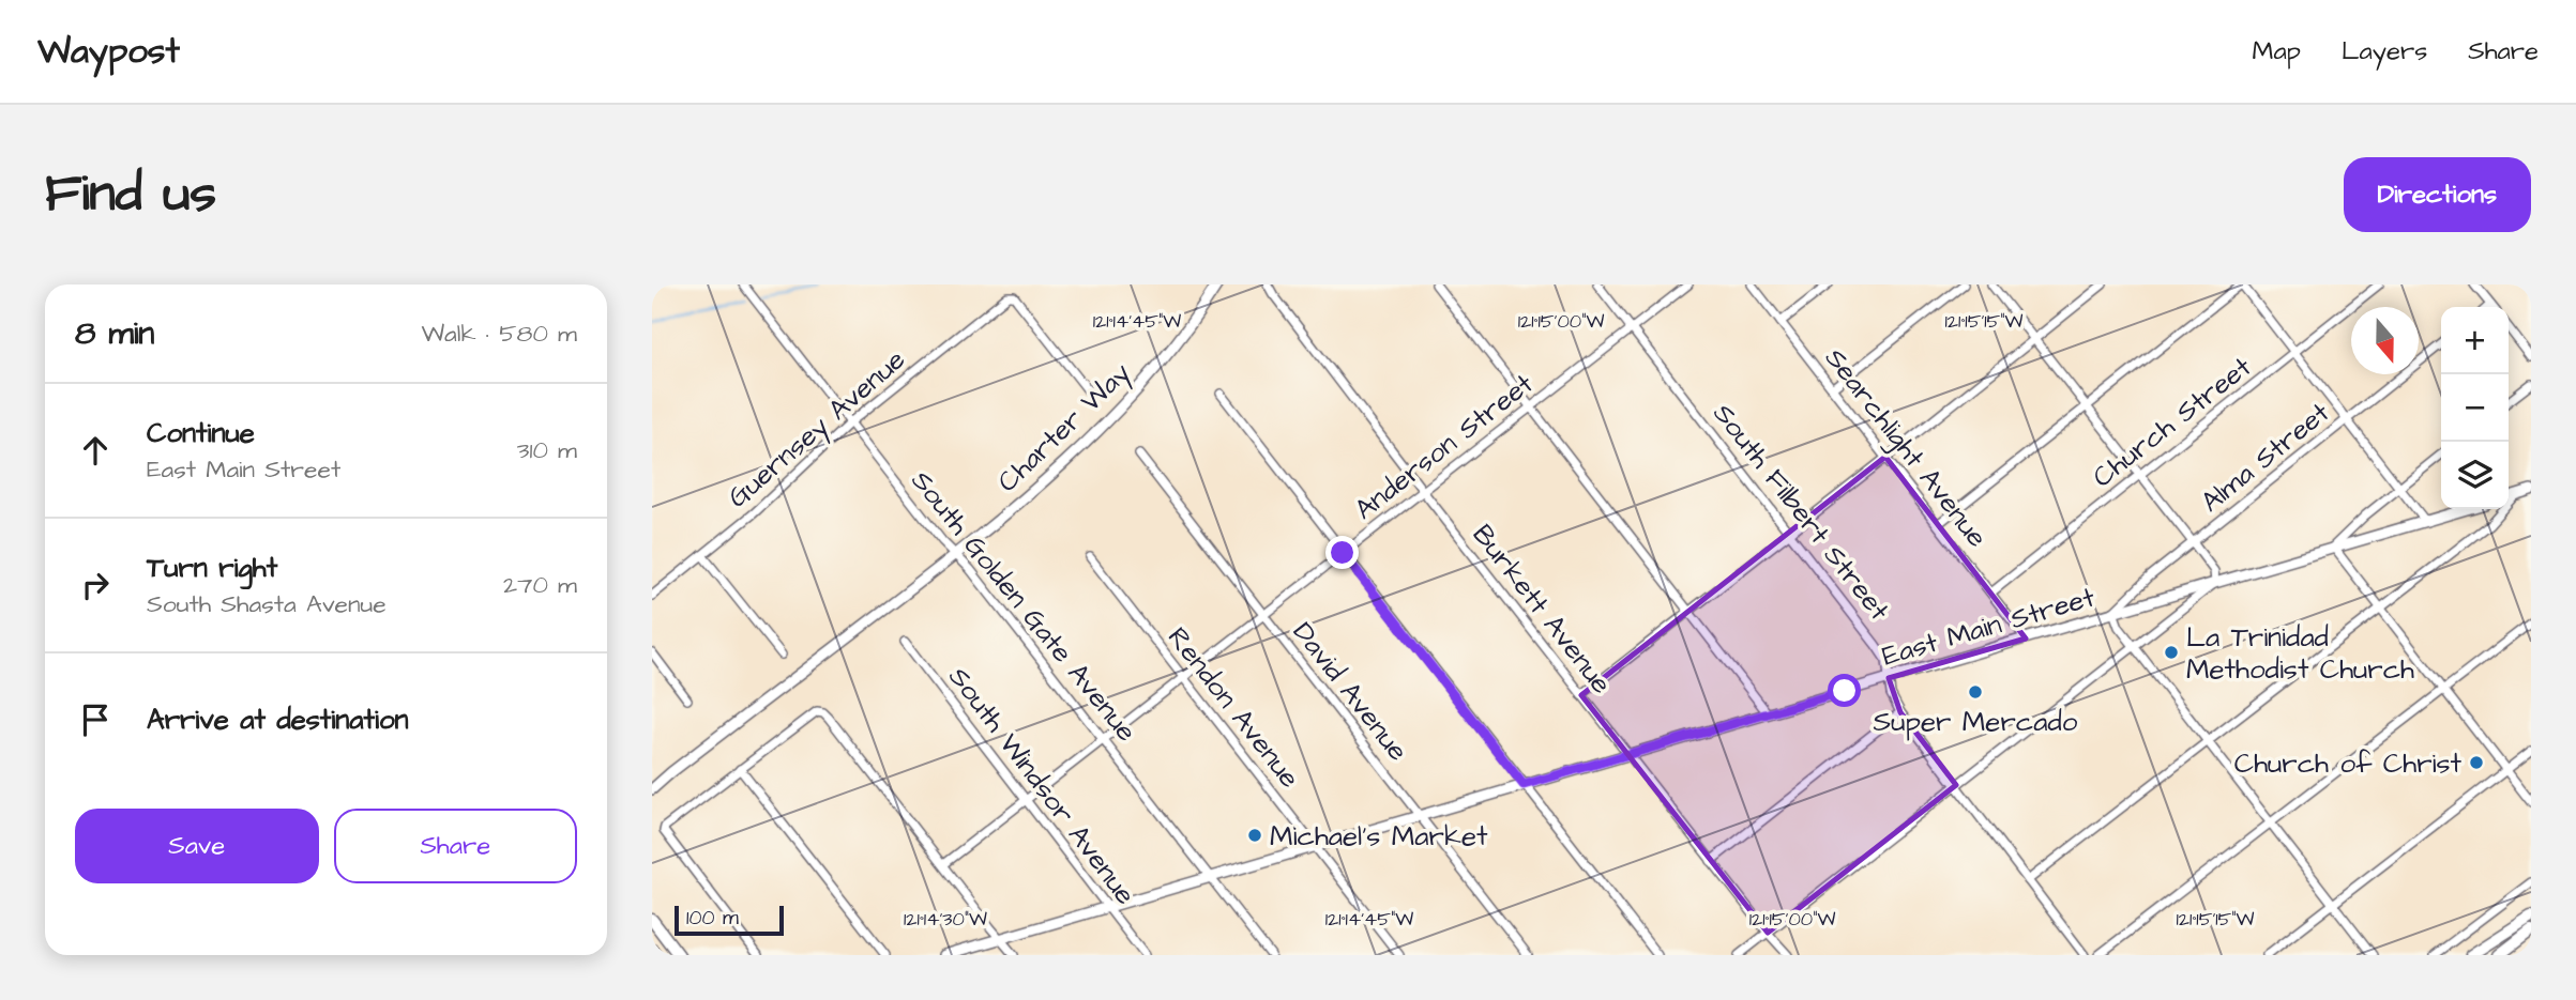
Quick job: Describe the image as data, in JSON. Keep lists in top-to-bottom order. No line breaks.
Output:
{"streets":{"main road":["Charter Way","East Main Street"],"street":["Church Street","Guernsey Avenue","Anderson Street","Searchlight Avenue","Alma Street","South Filbert Street","South Golden Gate Avenue","Burkett Avenue","David Avenue","Rendon Avenue","South Windsor Avenue"]},"crossings":[["Church Street","Searchlight Avenue"],["Charter Way","South Golden Gate Avenue"],["Guernsey Avenue","South Golden Gate Avenue"],["Anderson Street","South Filbert Street"],["Anderson Street","South Golden Gate Avenue"],["Anderson Street","Burkett Avenue"],["Anderson Street","David Avenue"],["Anderson Street","Rendon Avenue"],["Anderson Street","South Windsor Avenue"],["Searchlight Avenue","East Main Street"],["Alma Street","East Main Street"],["South Filbert Street","East Main Street"],["South Golden Gate Avenue","East Main Street"],["Burkett Avenue","East Main Street"],["East Main Street","David Avenue"],["East Main Street","Rendon Avenue"],["East Main Street","South Windsor Avenue"]],"places":["La Trinidad Methodist Church","Super Mercado","Church of Christ","Michael's Market"],"scale_bar":"100 m","north":"bottom","page":{"header":"Waypost","nav":["Map","Layers","Share"],"buttons":["Directions",["Save","Share"]],"title":"Find us","heading":["8 min","Walk · 580 m"],"map_buttons":["+","−"],"list":[["Continue","East Main Street","310 m"],["Turn right","South Shasta Avenue","270 m"],"Arrive at destination"],"scale":"100 m"},"coordinates":["121°14'45\"W","121°15'00\"W","121°15'15\"W","121°14'30\"W"]}
